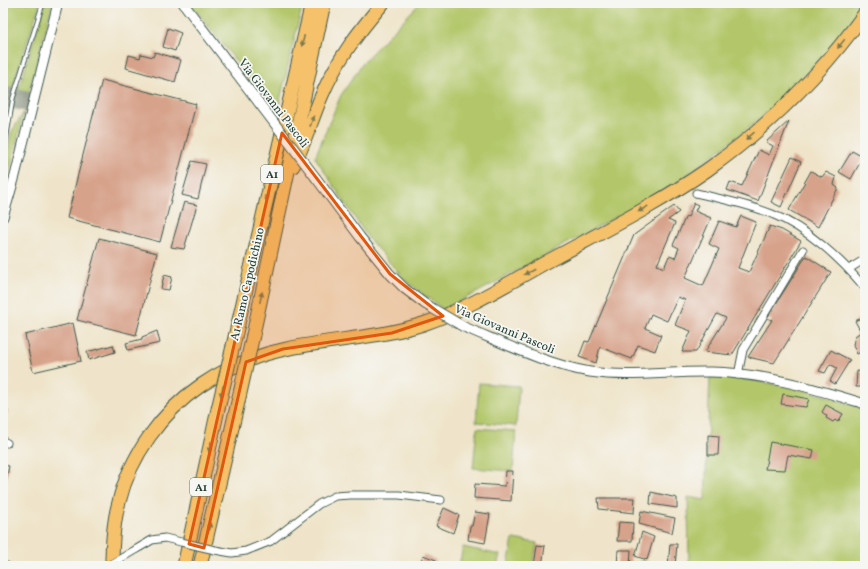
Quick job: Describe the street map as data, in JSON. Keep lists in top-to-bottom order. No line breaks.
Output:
{"streets":{"highway":["A1","A1 Ramo Capodichino"],"street":["Via Giovanni Pascoli"]}}
